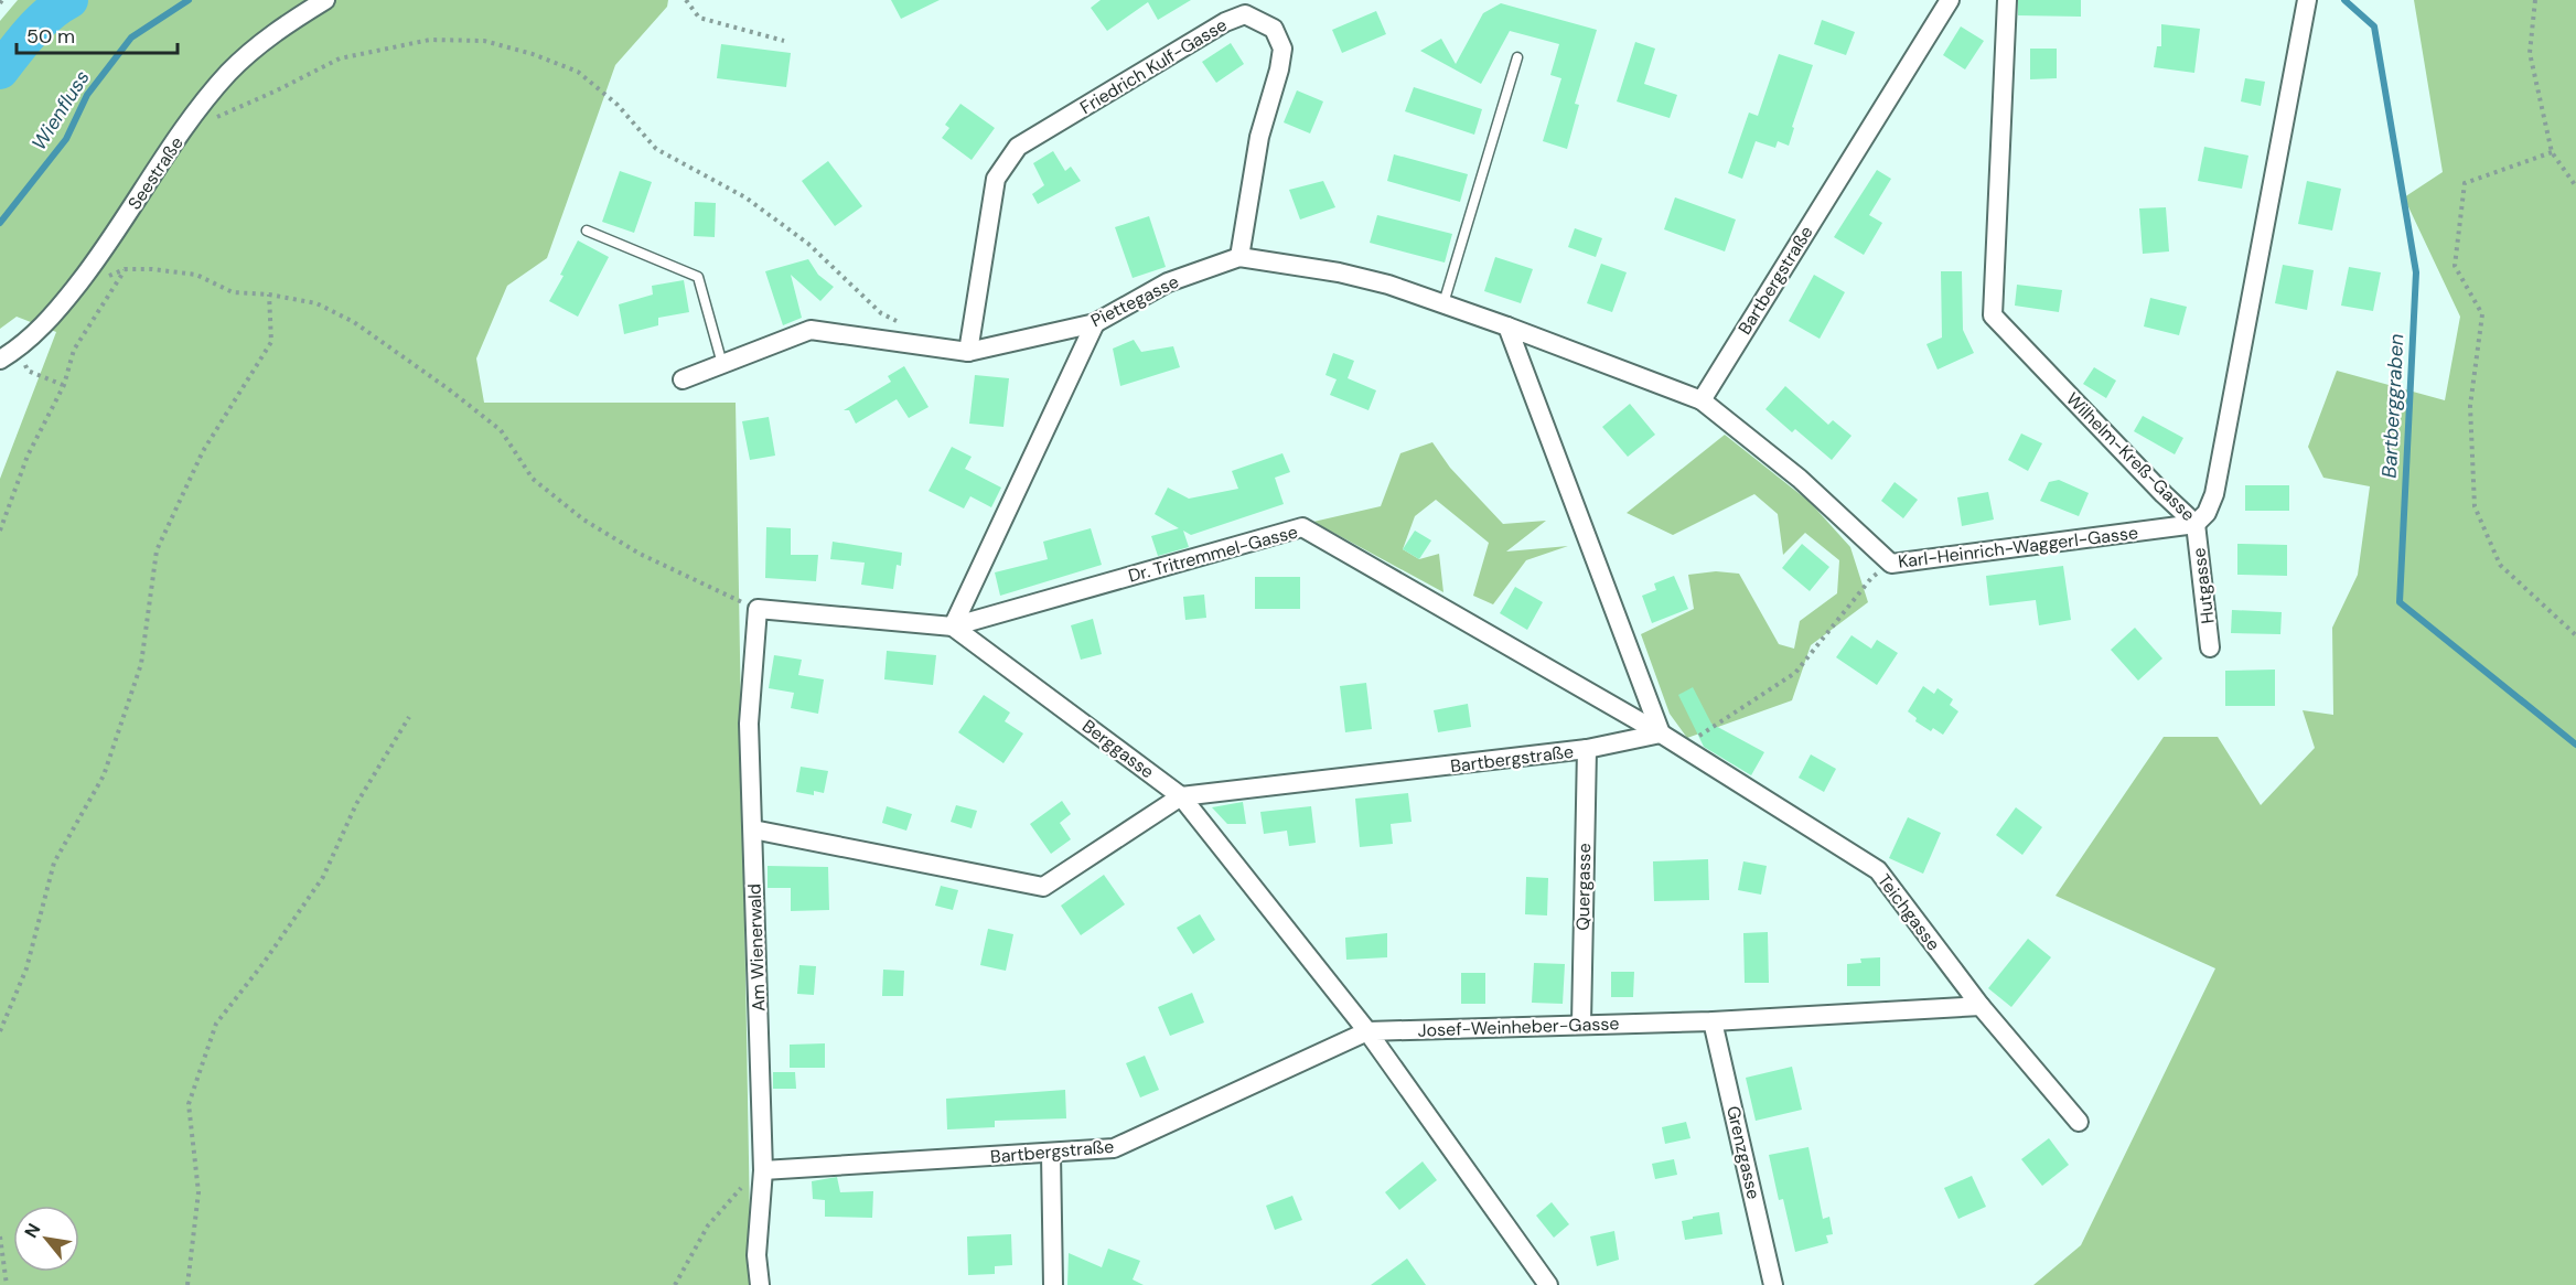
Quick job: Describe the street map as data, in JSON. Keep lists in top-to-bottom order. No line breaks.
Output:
{"streets":{"street":["Friedrich Kulf-Gasse","Seestraße","Bartbergstraße","Piettegasse","Wilhelm-Kreß-Gasse","Karl-Heinrich-Waggerl-Gasse","Dr. Tritremmel-Gasse","Hutgasse","Berggasse","Quergasse","Teichgasse","Am Wienerwald","Josef-Weinheber-Gasse","Grenzgasse"]},"crossings":[["Friedrich Kulf-Gasse","Piettegasse"],["Bartbergstraße","Karl-Heinrich-Waggerl-Gasse"],["Bartbergstraße","Dr. Tritremmel-Gasse"],["Bartbergstraße","Berggasse"],["Bartbergstraße","Quergasse"],["Bartbergstraße","Teichgasse"],["Bartbergstraße","Am Wienerwald"],["Bartbergstraße","Josef-Weinheber-Gasse"],["Wilhelm-Kreß-Gasse","Karl-Heinrich-Waggerl-Gasse"],["Wilhelm-Kreß-Gasse","Hutgasse"],["Karl-Heinrich-Waggerl-Gasse","Hutgasse"],["Dr. Tritremmel-Gasse","Berggasse"],["Dr. Tritremmel-Gasse","Teichgasse"],["Dr. Tritremmel-Gasse","Am Wienerwald"],["Quergasse","Josef-Weinheber-Gasse"],["Teichgasse","Josef-Weinheber-Gasse"],["Josef-Weinheber-Gasse","Grenzgasse"]],"water":["Wienfluss","Bartberggraben"],"scale_bar":"50 m","north":"top left"}
